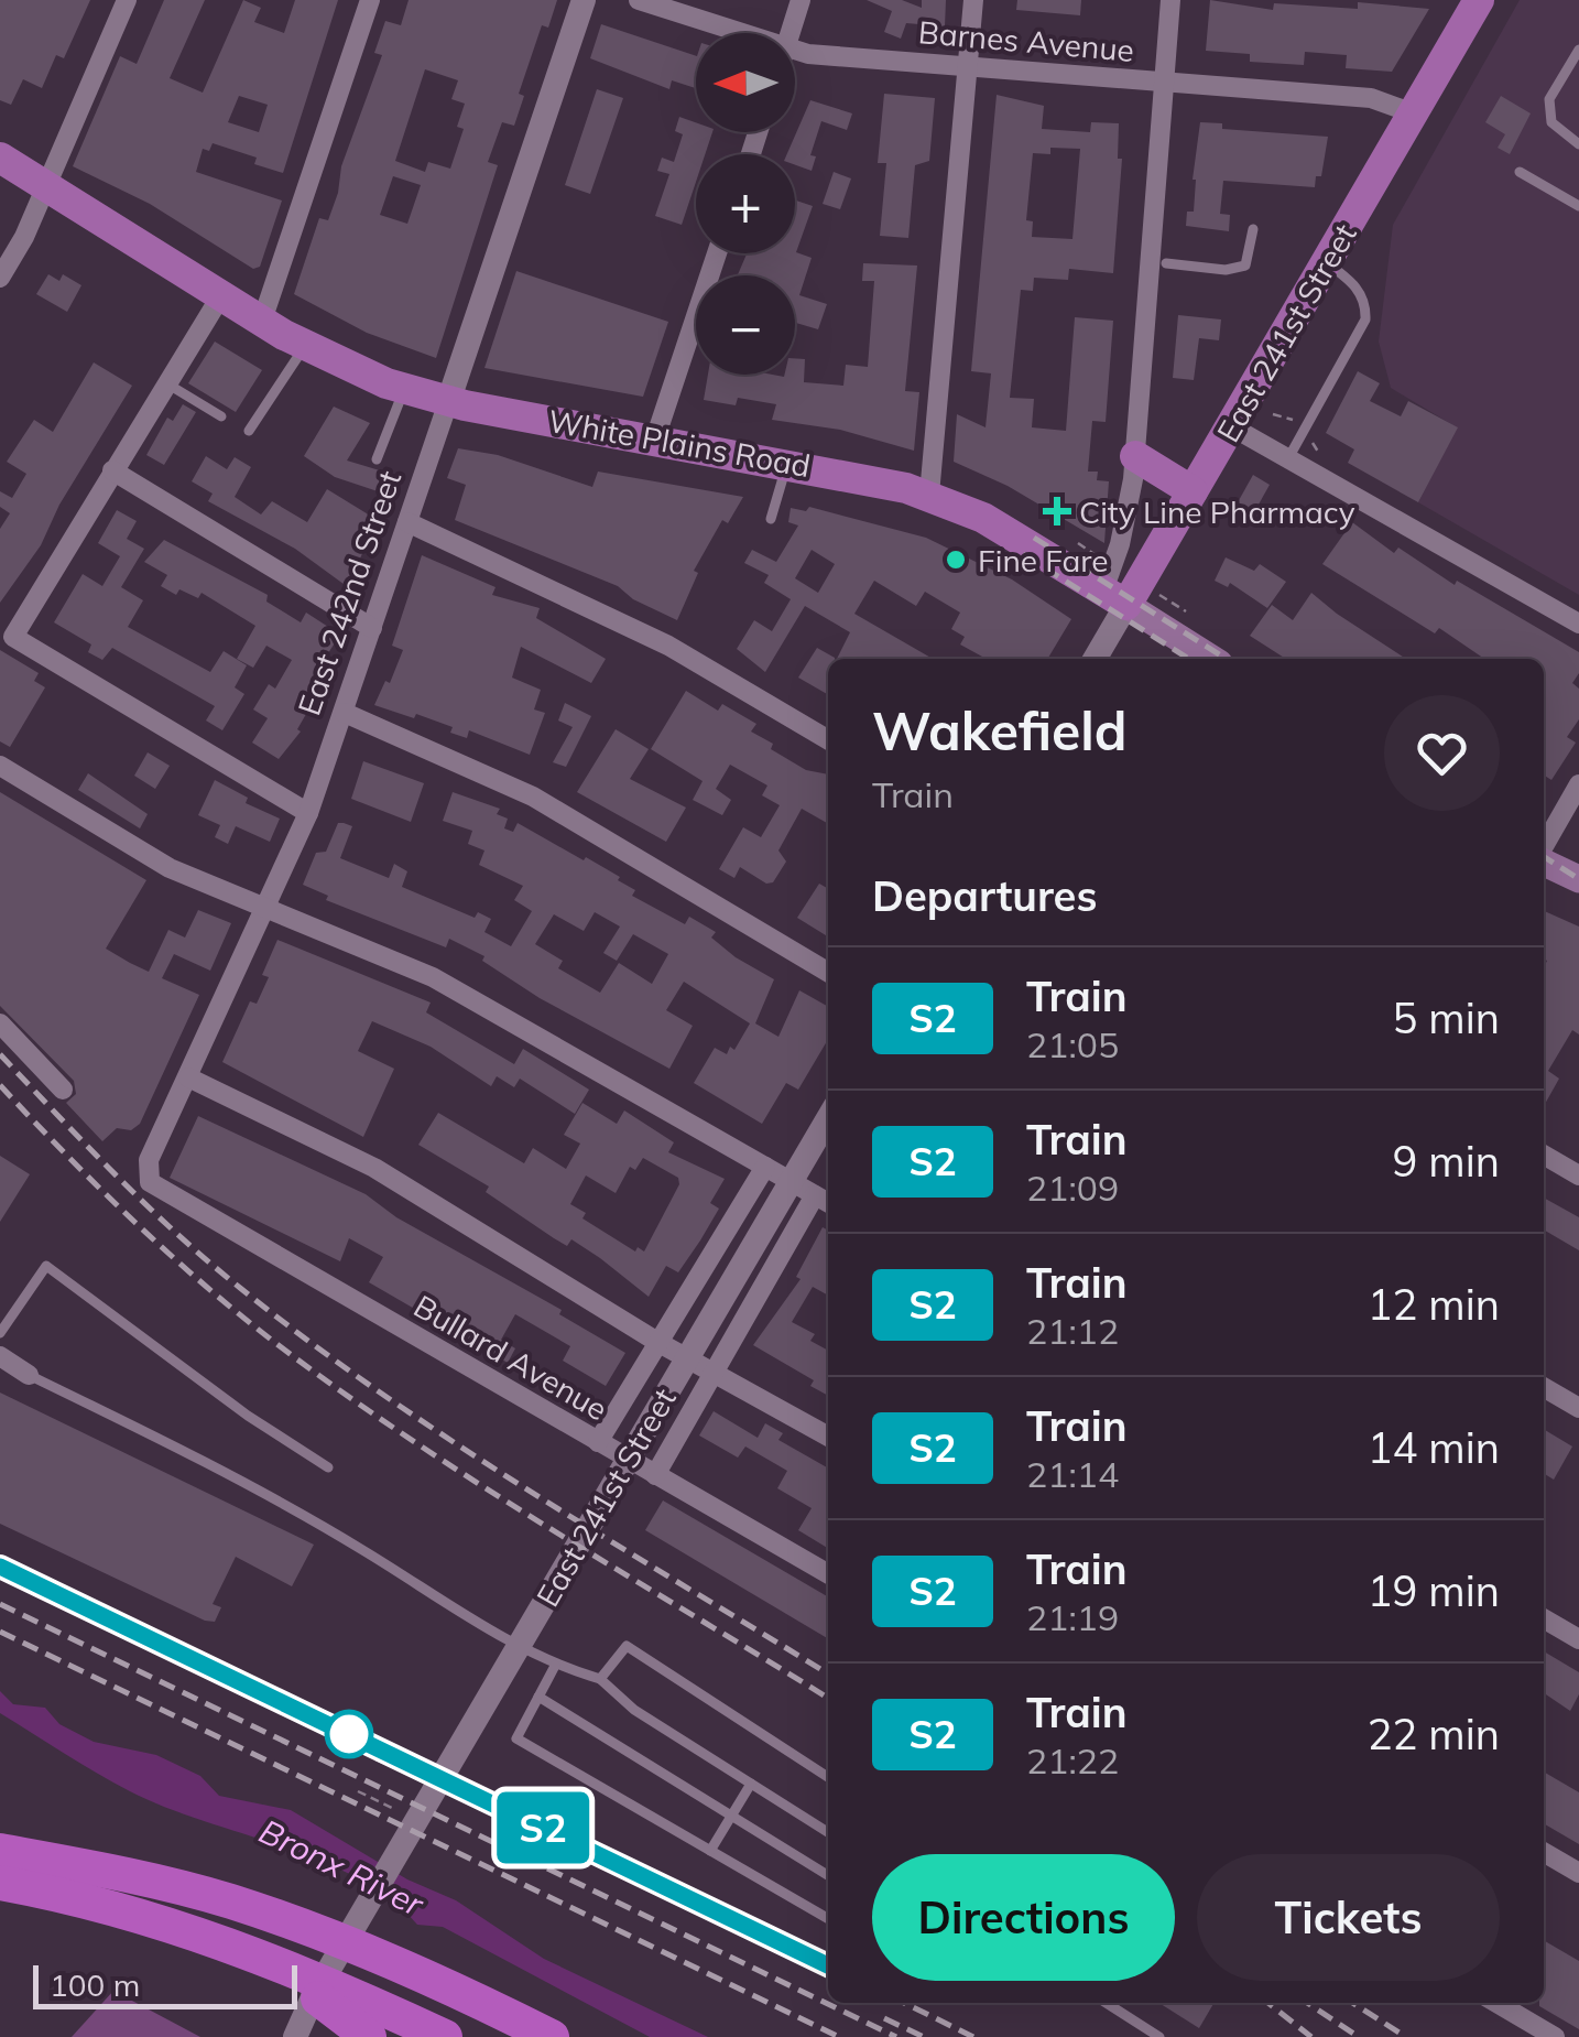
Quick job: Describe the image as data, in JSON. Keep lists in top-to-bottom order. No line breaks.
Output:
{"streets":{"main road":["East 241st Street","White Plains Road"],"street":["Barnes Avenue","East 242nd Street","Bullard Avenue"]},"crossings":[["Barnes Avenue","East 241st Street"],["East 241st Street","White Plains Road"],["East 241st Street","Bullard Avenue"],["White Plains Road","East 242nd Street"],["East 242nd Street","Bullard Avenue"]],"water":["Bronx River"],"places":{"health":["City Line Pharmacy"],"other":["Fine Fare"]},"scale_bar":"100 m","north":"left","page":{"on_map":"S2","map_buttons":["+","−"],"heading":[["Wakefield","Train"],"Departures"],"list":[{"mark":"S2","name":"Train","note":"21:05","value":"5 min"},{"mark":"S2","name":"Train","note":"21:09","value":"9 min"},{"mark":"S2","name":"Train","note":"21:12","value":"12 min"},{"mark":"S2","name":"Train","note":"21:14","value":"14 min"},{"mark":"S2","name":"Train","note":"21:19","value":"19 min"},{"mark":"S2","name":"Train","note":"21:22","value":"22 min"}],"buttons":["Directions","Tickets"],"scale":"100 m"}}
